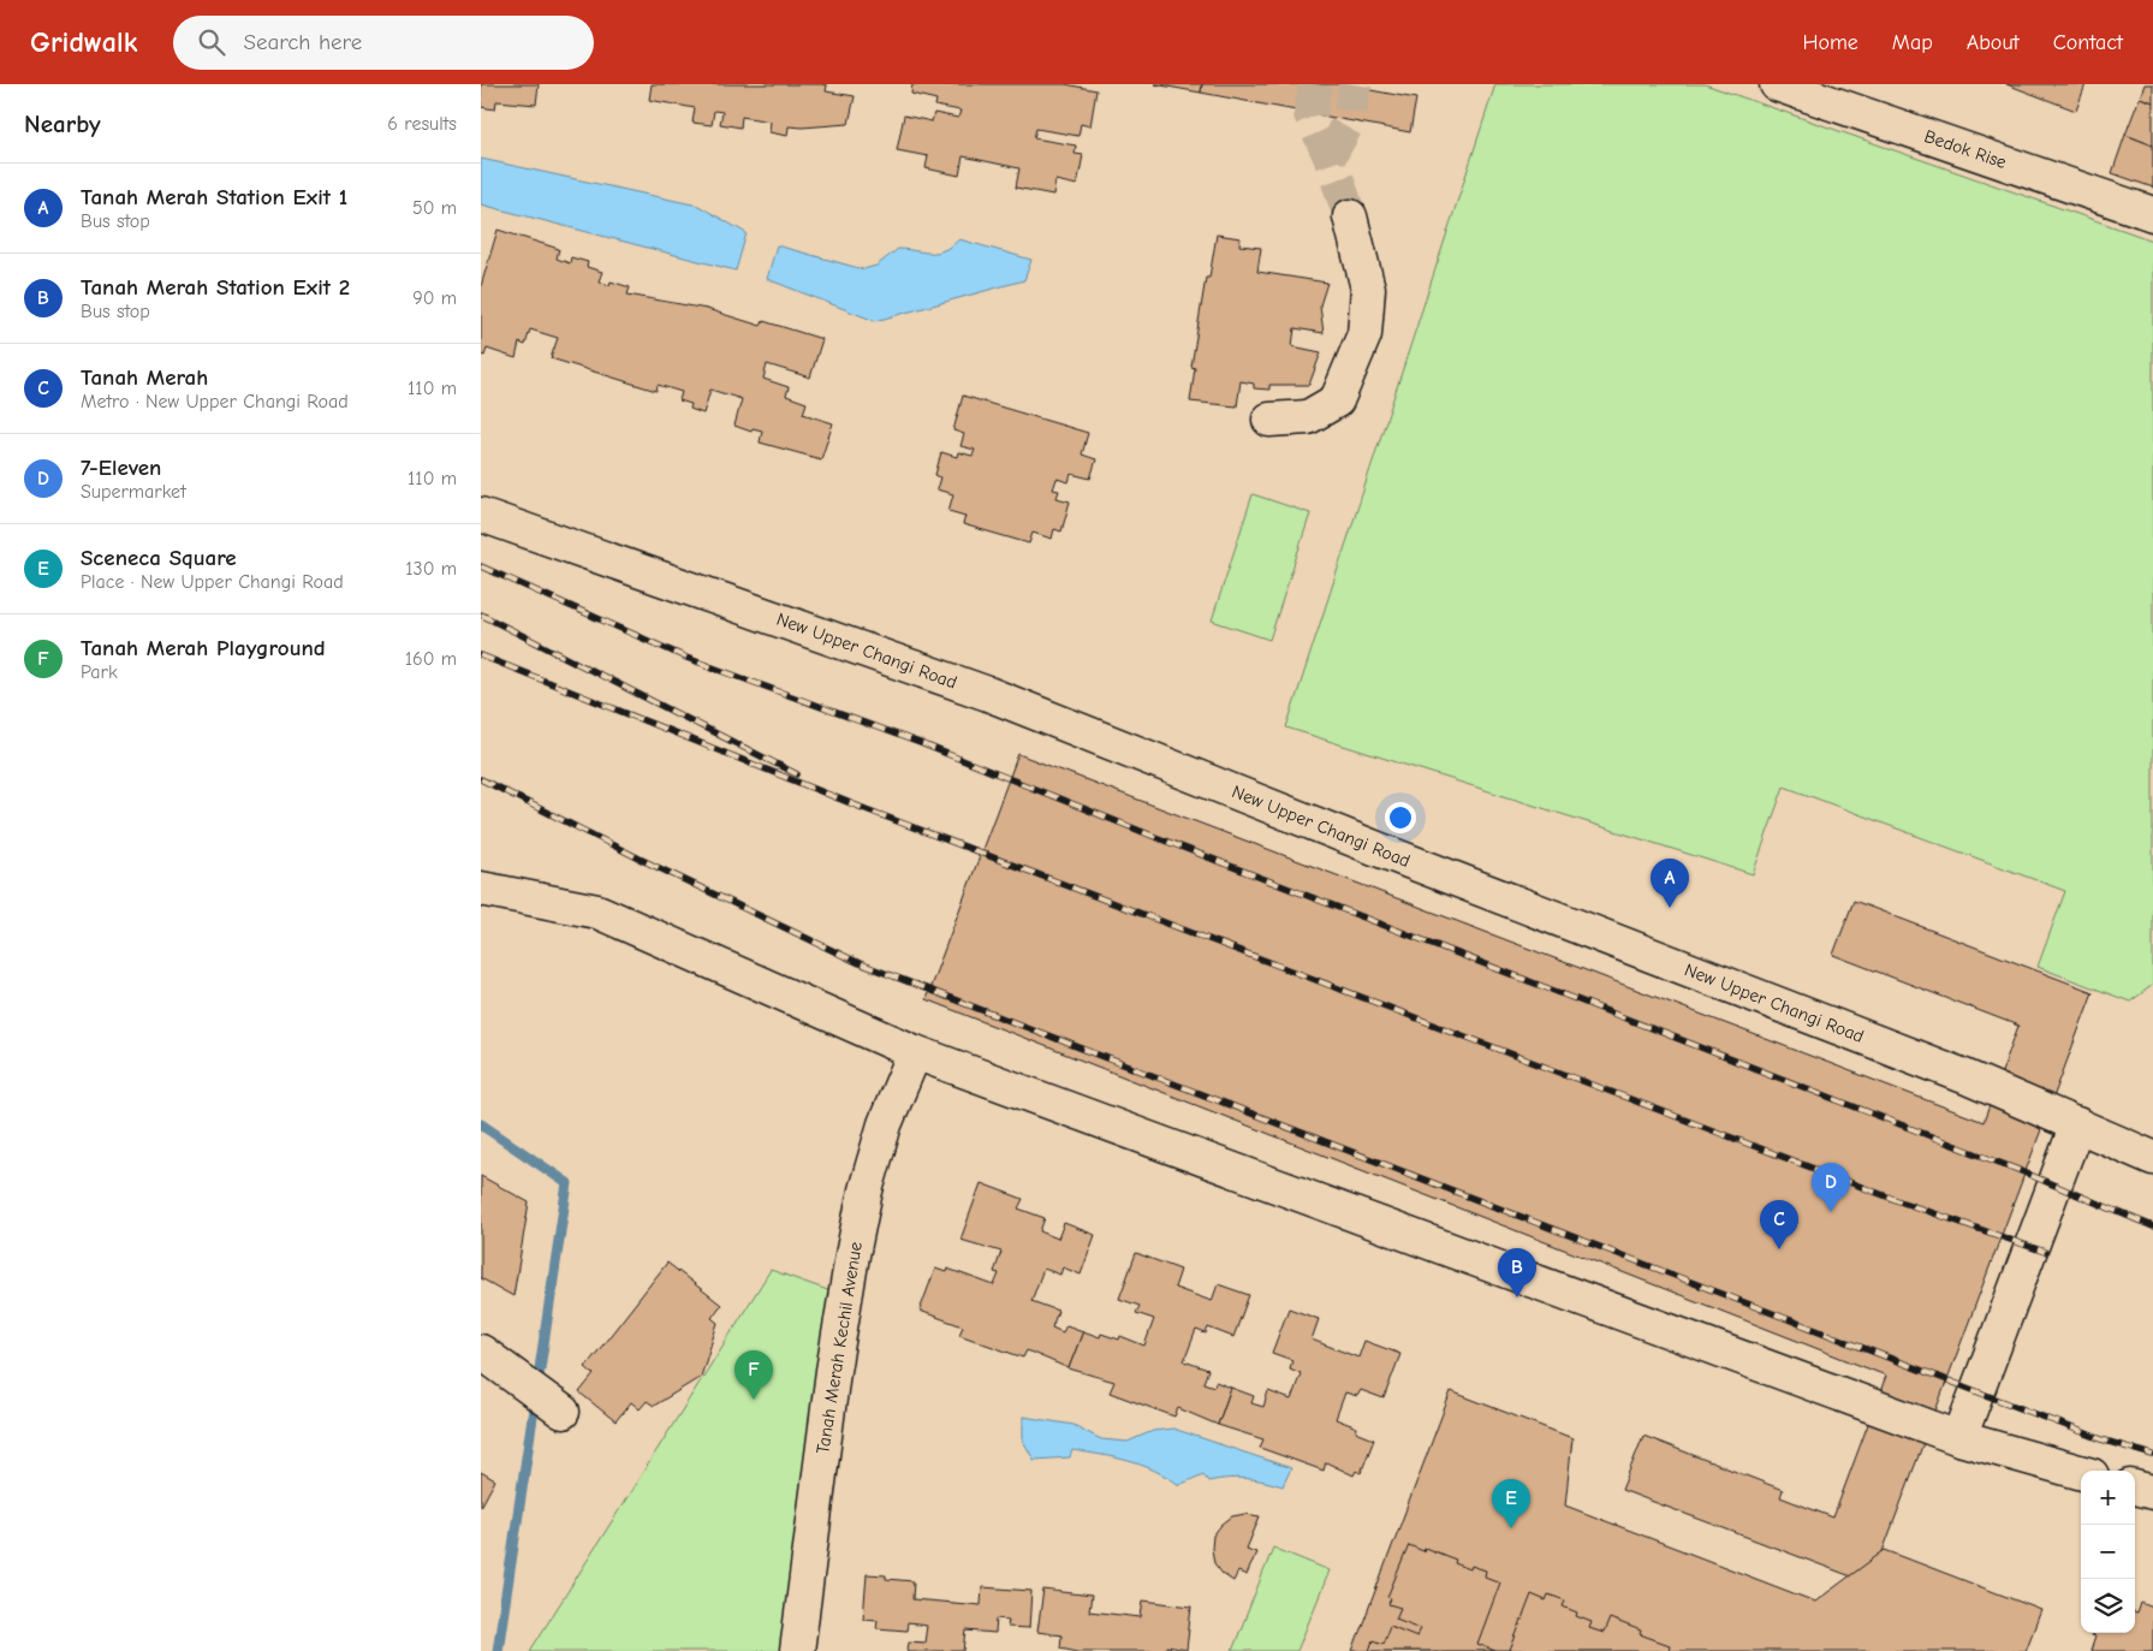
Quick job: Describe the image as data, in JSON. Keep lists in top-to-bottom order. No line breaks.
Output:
{"streets":{"main road":["Bedok Rise","New Upper Changi Road","Tanah Merah Kechil Avenue"]},"page":{"header":"Gridwalk","search":"Search here","nav":["Home","Map","About","Contact"],"heading":["Nearby","6 results"],"list":[{"mark":"A","name":"Tanah Merah Station Exit 1","note":"Bus stop","value":"50 m"},{"mark":"B","name":"Tanah Merah Station Exit 2","note":"Bus stop","value":"90 m"},{"mark":"C","name":"Tanah Merah","note":"Metro · New Upper Changi Road","value":"110 m"},{"mark":"D","name":"7-Eleven","note":"Supermarket","value":"110 m"},{"mark":"E","name":"Sceneca Square","note":"Place · New Upper Changi Road","value":"130 m"},{"mark":"F","name":"Tanah Merah Playground","note":"Park","value":"160 m"}],"pins":["A","D","C","B","F","E"],"map_buttons":["+","−"]}}
